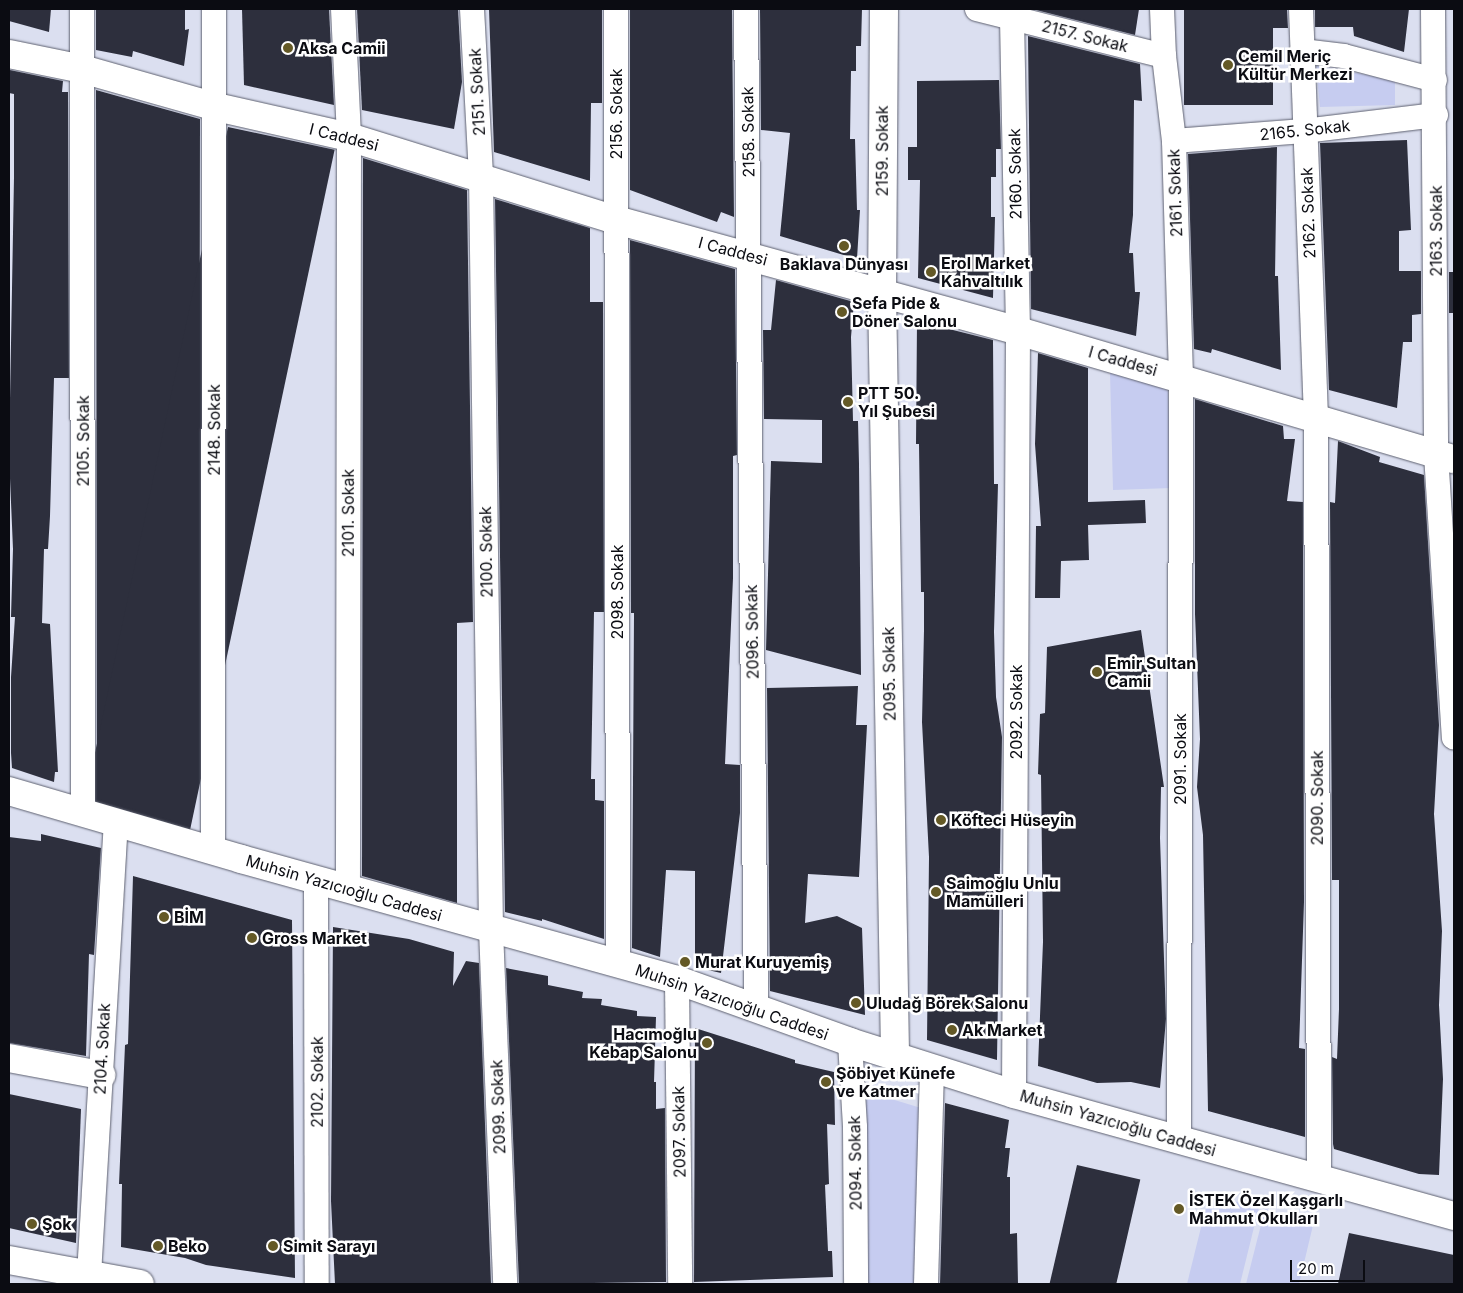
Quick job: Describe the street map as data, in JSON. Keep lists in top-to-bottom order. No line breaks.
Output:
{"streets":{"street":["2157. Sokak","2151. Sokak","2156. Sokak","2165. Sokak","2158. Sokak","I Caddesi","2159. Sokak","2160. Sokak","2161. Sokak","2162. Sokak","2163. Sokak","2148. Sokak","2105. Sokak","2101. Sokak","2100. Sokak","2098. Sokak","2096. Sokak","2095. Sokak","2092. Sokak","2091. Sokak","2090. Sokak","Muhsin Yazıcıoğlu Caddesi","2104. Sokak","2102. Sokak","2099. Sokak","2097. Sokak","2094. Sokak"]},"crossings":[["2157. Sokak","2160. Sokak"],["2157. Sokak","2161. Sokak"],["2151. Sokak","I Caddesi"],["2151. Sokak","2100. Sokak"],["2156. Sokak","I Caddesi"],["2156. Sokak","2098. Sokak"],["2165. Sokak","2161. Sokak"],["2165. Sokak","2162. Sokak"],["2165. Sokak","2163. Sokak"],["2158. Sokak","I Caddesi"],["2158. Sokak","2096. Sokak"],["I Caddesi","2159. Sokak"],["I Caddesi","2160. Sokak"],["I Caddesi","2161. Sokak"],["I Caddesi","2162. Sokak"],["I Caddesi","2163. Sokak"],["I Caddesi","2148. Sokak"],["I Caddesi","2105. Sokak"],["I Caddesi","2101. Sokak"],["I Caddesi","2100. Sokak"],["I Caddesi","2098. Sokak"],["I Caddesi","2096. Sokak"],["I Caddesi","2095. Sokak"],["I Caddesi","2092. Sokak"],["I Caddesi","2091. Sokak"],["I Caddesi","2090. Sokak"],["2159. Sokak","2095. Sokak"],["2160. Sokak","2092. Sokak"],["2161. Sokak","2091. Sokak"],["2162. Sokak","2090. Sokak"],["2148. Sokak","Muhsin Yazıcıoğlu Caddesi"],["2105. Sokak","Muhsin Yazıcıoğlu Caddesi"],["2101. Sokak","Muhsin Yazıcıoğlu Caddesi"],["2100. Sokak","Muhsin Yazıcıoğlu Caddesi"],["2100. Sokak","2099. Sokak"],["2098. Sokak","Muhsin Yazıcıoğlu Caddesi"],["2096. Sokak","Muhsin Yazıcıoğlu Caddesi"],["2095. Sokak","Muhsin Yazıcıoğlu Caddesi"],["2092. Sokak","Muhsin Yazıcıoğlu Caddesi"],["2091. Sokak","Muhsin Yazıcıoğlu Caddesi"],["2090. Sokak","Muhsin Yazıcıoğlu Caddesi"],["Muhsin Yazıcıoğlu Caddesi","2104. Sokak"],["Muhsin Yazıcıoğlu Caddesi","2102. Sokak"],["Muhsin Yazıcıoğlu Caddesi","2099. Sokak"],["Muhsin Yazıcıoğlu Caddesi","2097. Sokak"],["Muhsin Yazıcıoğlu Caddesi","2094. Sokak"]],"places":["Aksa Camii","Cemil Meriç Kültür Merkezi","Baklava Dünyası","Erol Market Kahvaltılık","Sefa Pide & Döner Salonu","PTT 50. Yıl Şubesi","Emir Sultan Camii","Köfteci Hüseyin","Saimoğlu Unlu Mamülleri","BİM","Gross Market","Murat Kuruyemiş","Uludağ Börek Salonu","Ak Market","Hacımoğlu Kebap Salonu","Şöbiyet Künefe ve Katmer","İSTEK Özel Kaşgarlı Mahmut Okulları","Şok","Beko","Simit Sarayı"],"scale_bar":"20 m"}
